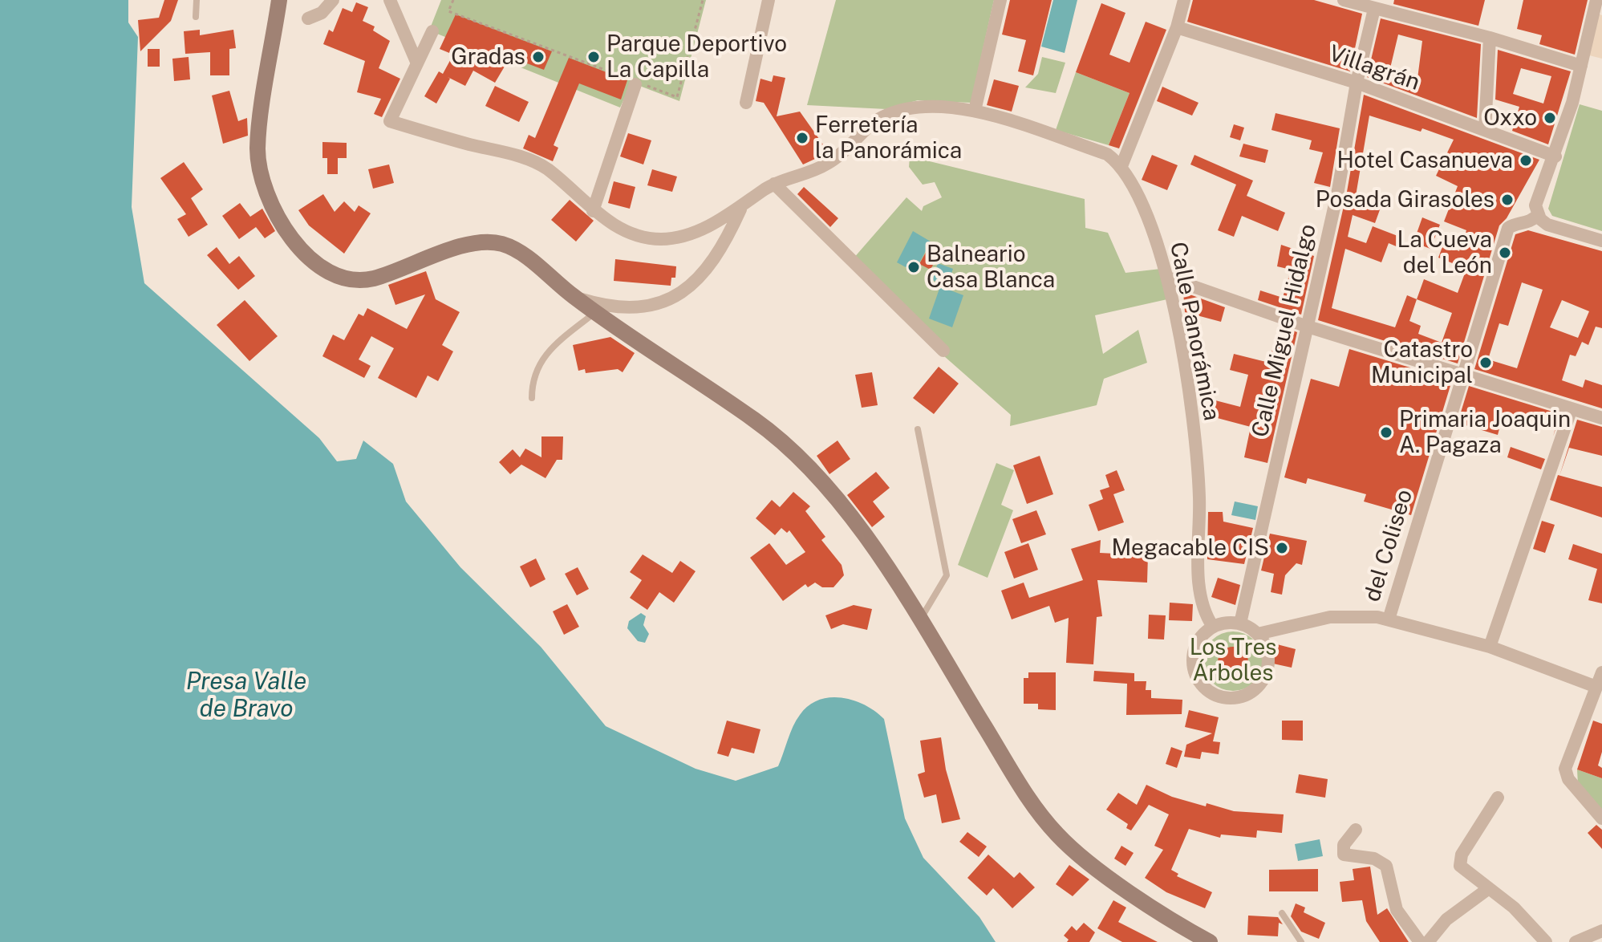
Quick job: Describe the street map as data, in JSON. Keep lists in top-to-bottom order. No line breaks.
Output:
{"streets":{"street":["Villagrán","Calle Miguel Hidalgo","Calle Panorámica","del Coliseo"]},"crossings":[["Villagrán","Calle Miguel Hidalgo"],["Calle Miguel Hidalgo","Calle Panorámica"]],"water":["Presa Valle de Bravo"],"parks":["Los Tres Árboles"],"places":["Gradas","Parque Deportivo La Capilla","Oxxo","Ferretería la Panorámica","Hotel Casanueva","Posada Girasoles","La Cueva del León","Balneario Casa Blanca","Catastro Municipal","Primaria Joaquin A. Pagaza","Megacable CIS"]}
